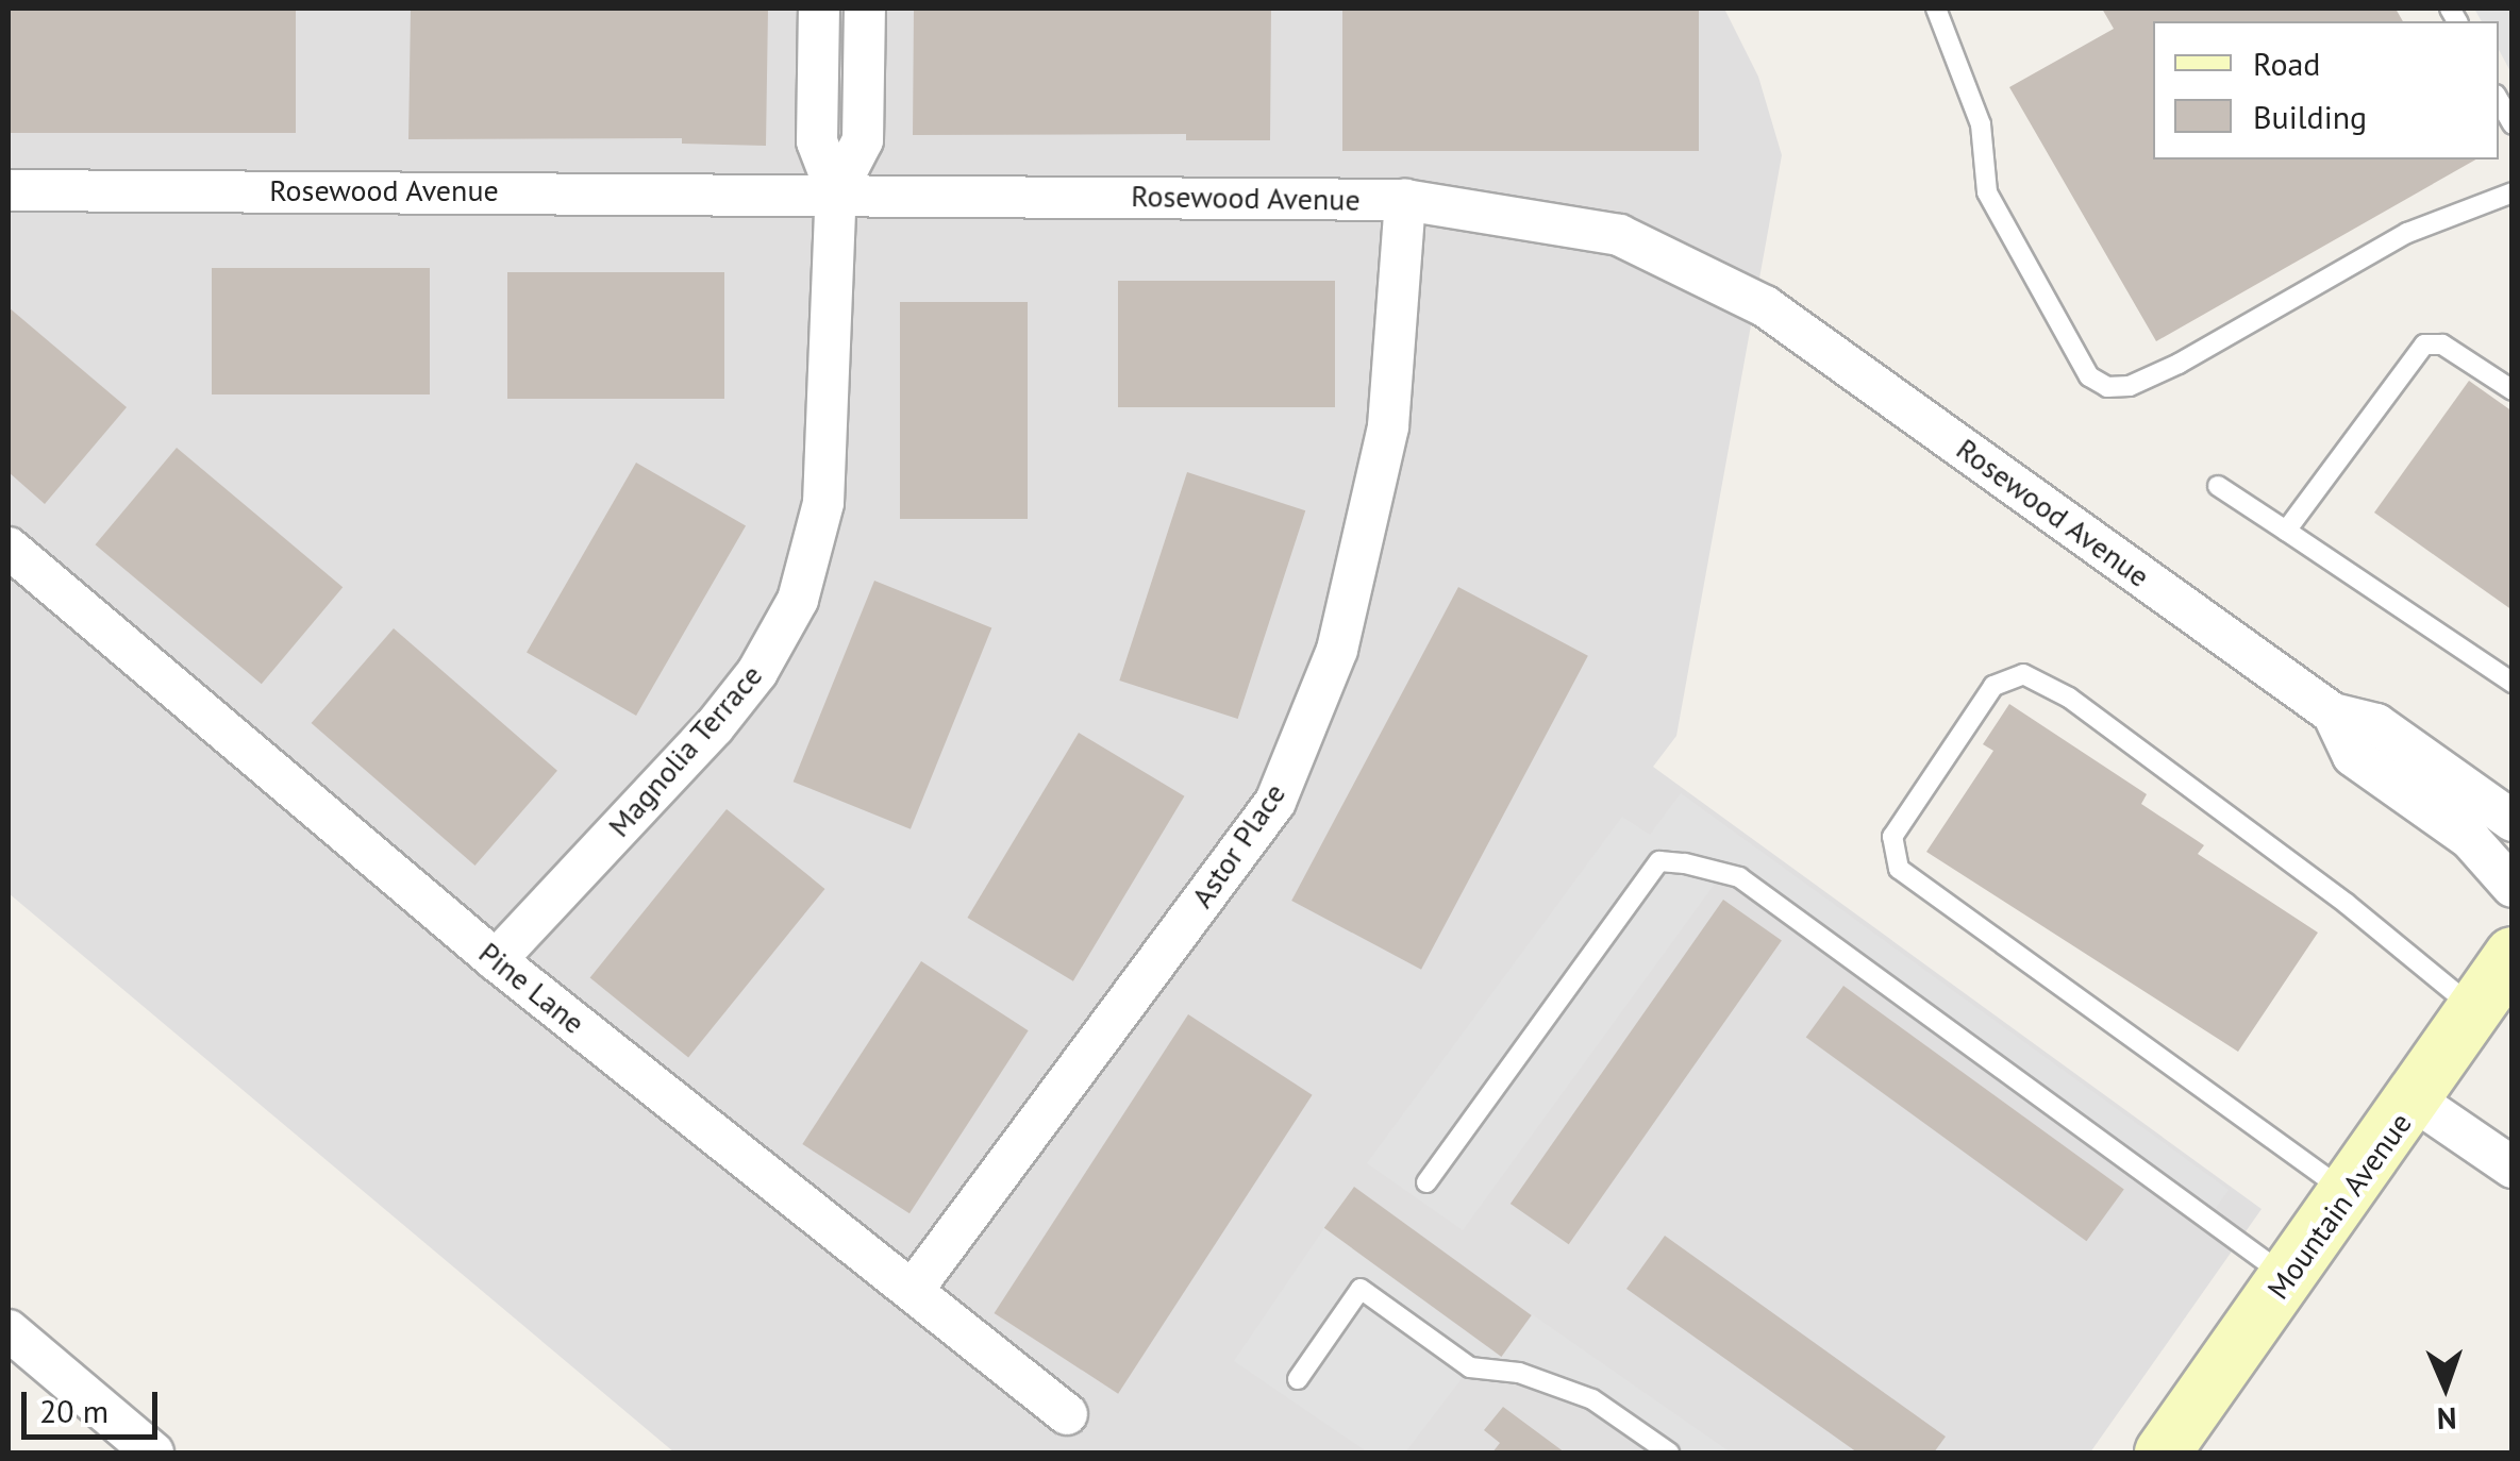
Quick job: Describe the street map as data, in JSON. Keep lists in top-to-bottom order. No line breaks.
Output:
{"streets":{"street":["Rosewood Avenue","Magnolia Terrace","Astor Place","Pine Lane","Mountain Avenue"]},"crossings":[["Rosewood Avenue","Magnolia Terrace"],["Rosewood Avenue","Astor Place"],["Magnolia Terrace","Pine Lane"],["Astor Place","Pine Lane"]],"legend":["Road","Building"],"scale_bar":"20 m","north":"bottom"}
